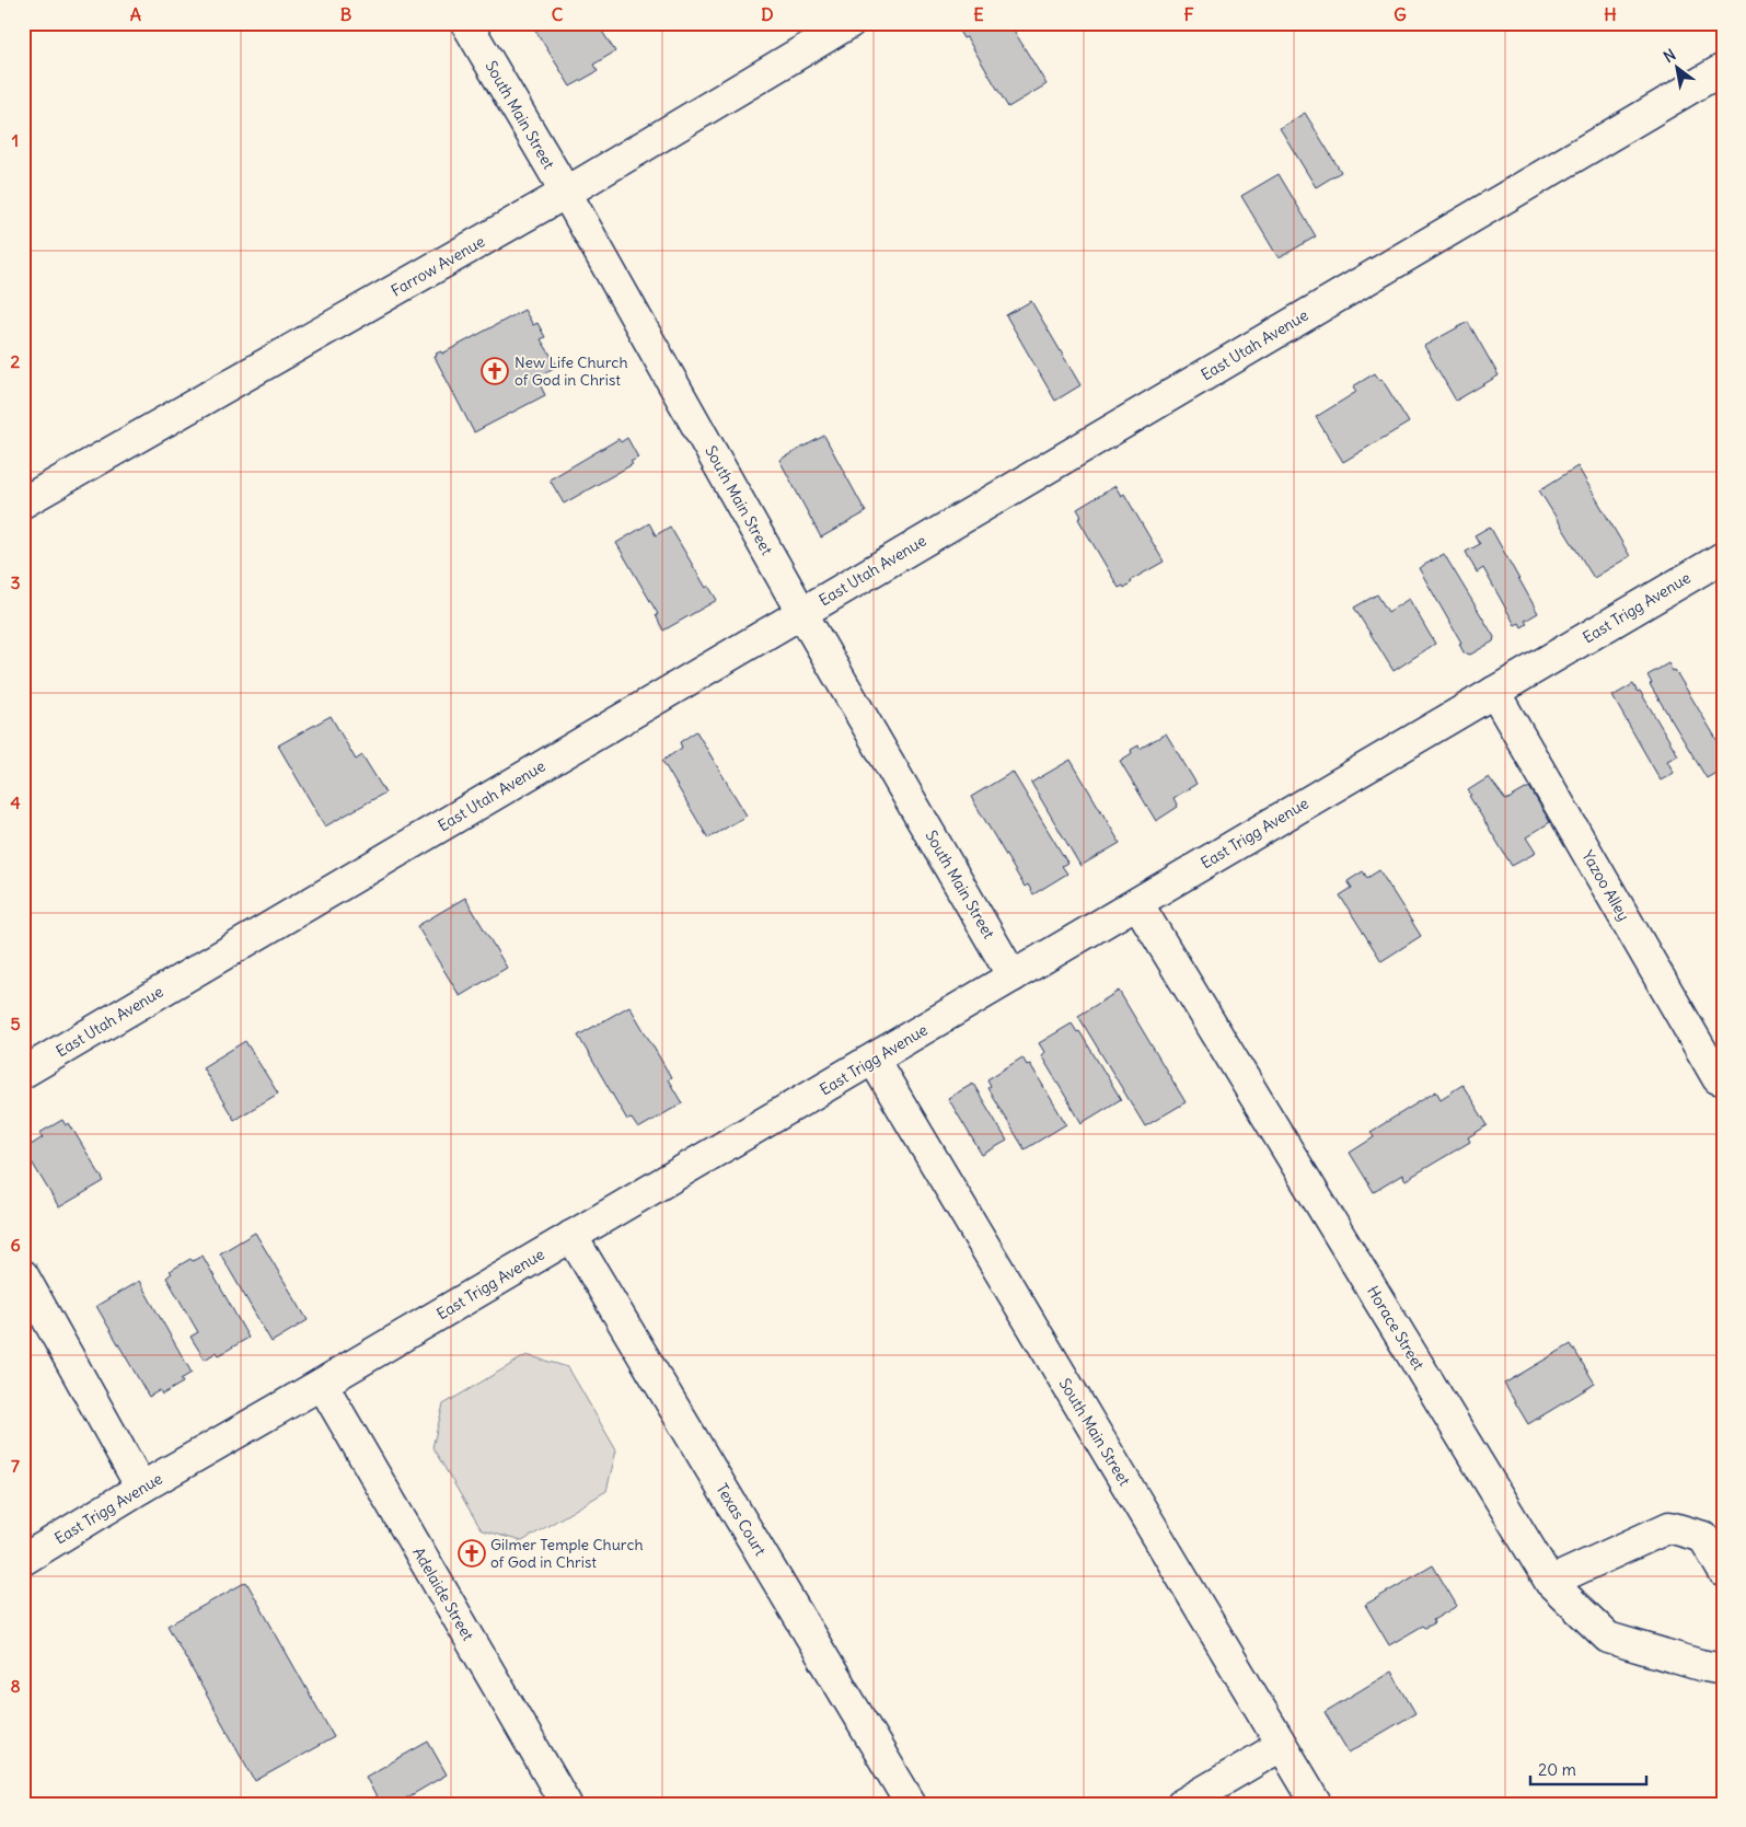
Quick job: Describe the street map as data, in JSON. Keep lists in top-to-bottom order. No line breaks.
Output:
{"streets":{"street":["South Main Street","Farrow Avenue","East Utah Avenue","East Trigg Avenue","Yazoo Alley","Horace Street","Texas Court","Adelaide Street"]},"crossings":[["South Main Street","Farrow Avenue"],["South Main Street","East Utah Avenue"],["South Main Street","East Trigg Avenue"],["East Trigg Avenue","Yazoo Alley"],["East Trigg Avenue","Horace Street"],["East Trigg Avenue","Texas Court"],["East Trigg Avenue","Adelaide Street"]],"places":{"church":["New Life Church of God in Christ","Gilmer Temple Church of God in Christ"]},"scale_bar":"20 m","north":"top left","grid":{"columns":["A","B","C","D","E","F","G","H"],"rows":["1","2","3","4","5","6","7","8"]}}
